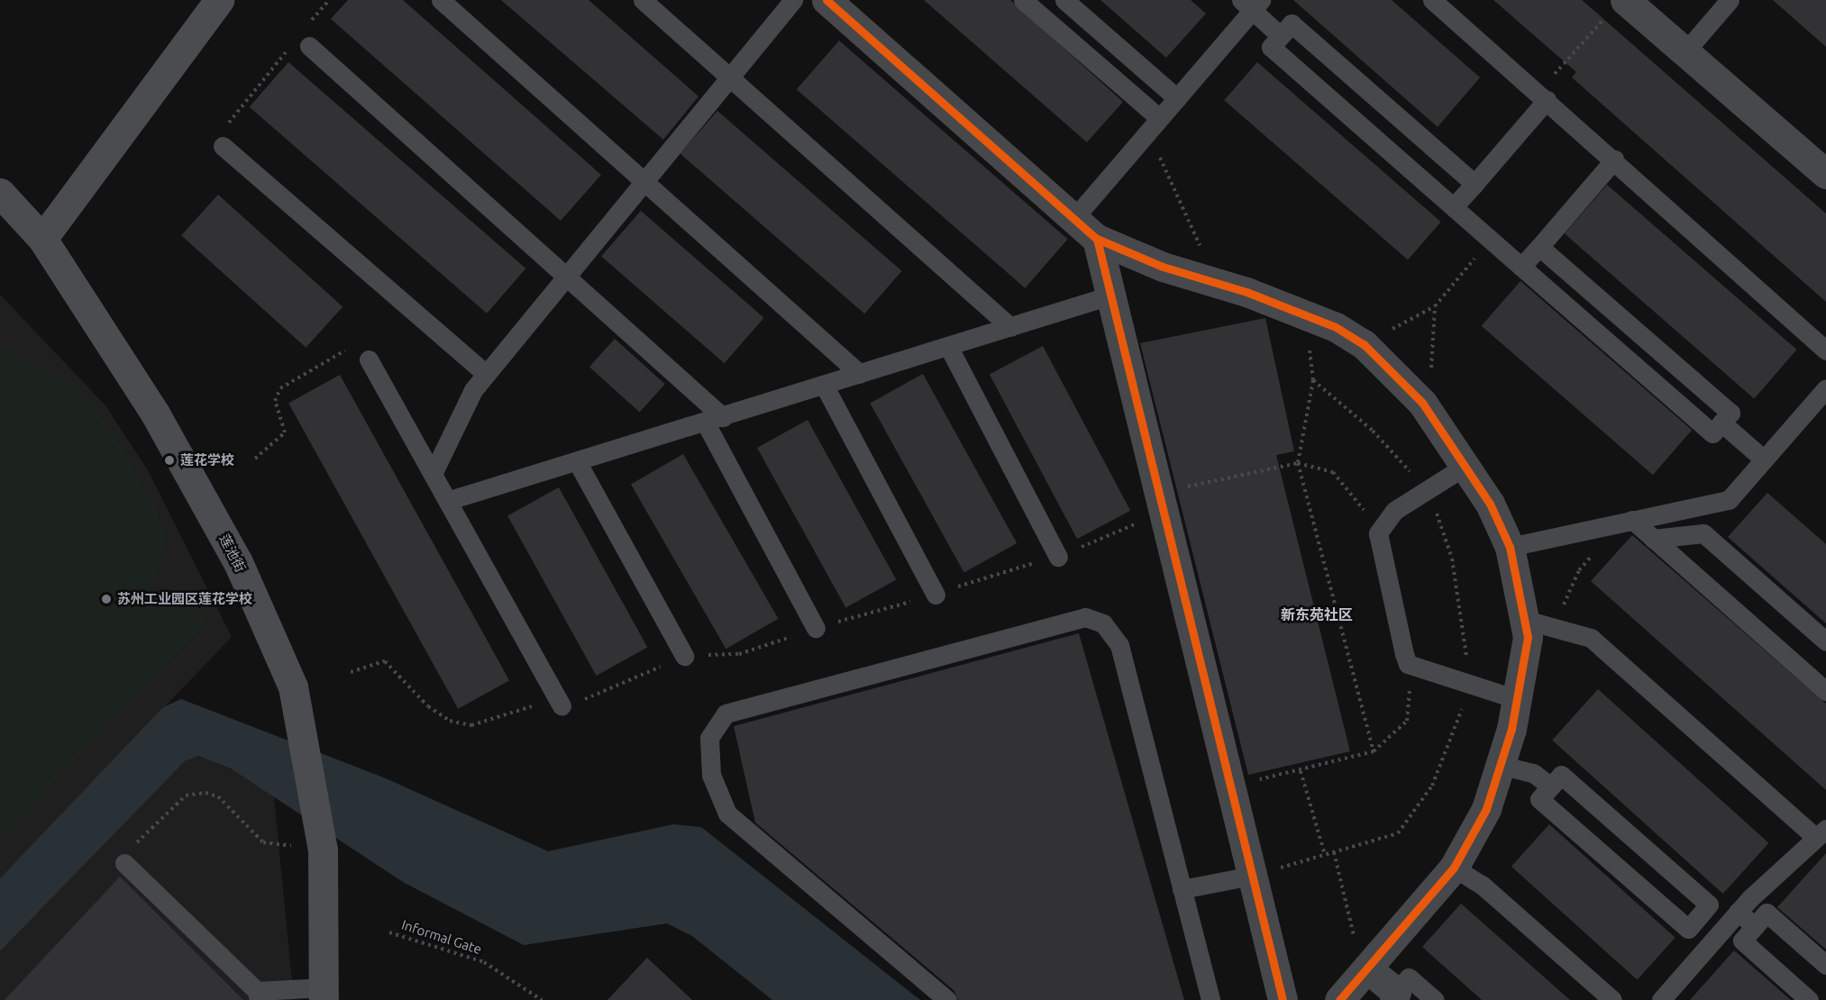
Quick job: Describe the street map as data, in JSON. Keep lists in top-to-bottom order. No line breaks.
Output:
{"streets":{"main road":["莲池街"],"path":["Informal Gate"]},"districts":["新东苑社区"],"places":["莲花学校","苏州工业园区莲花学校"]}
